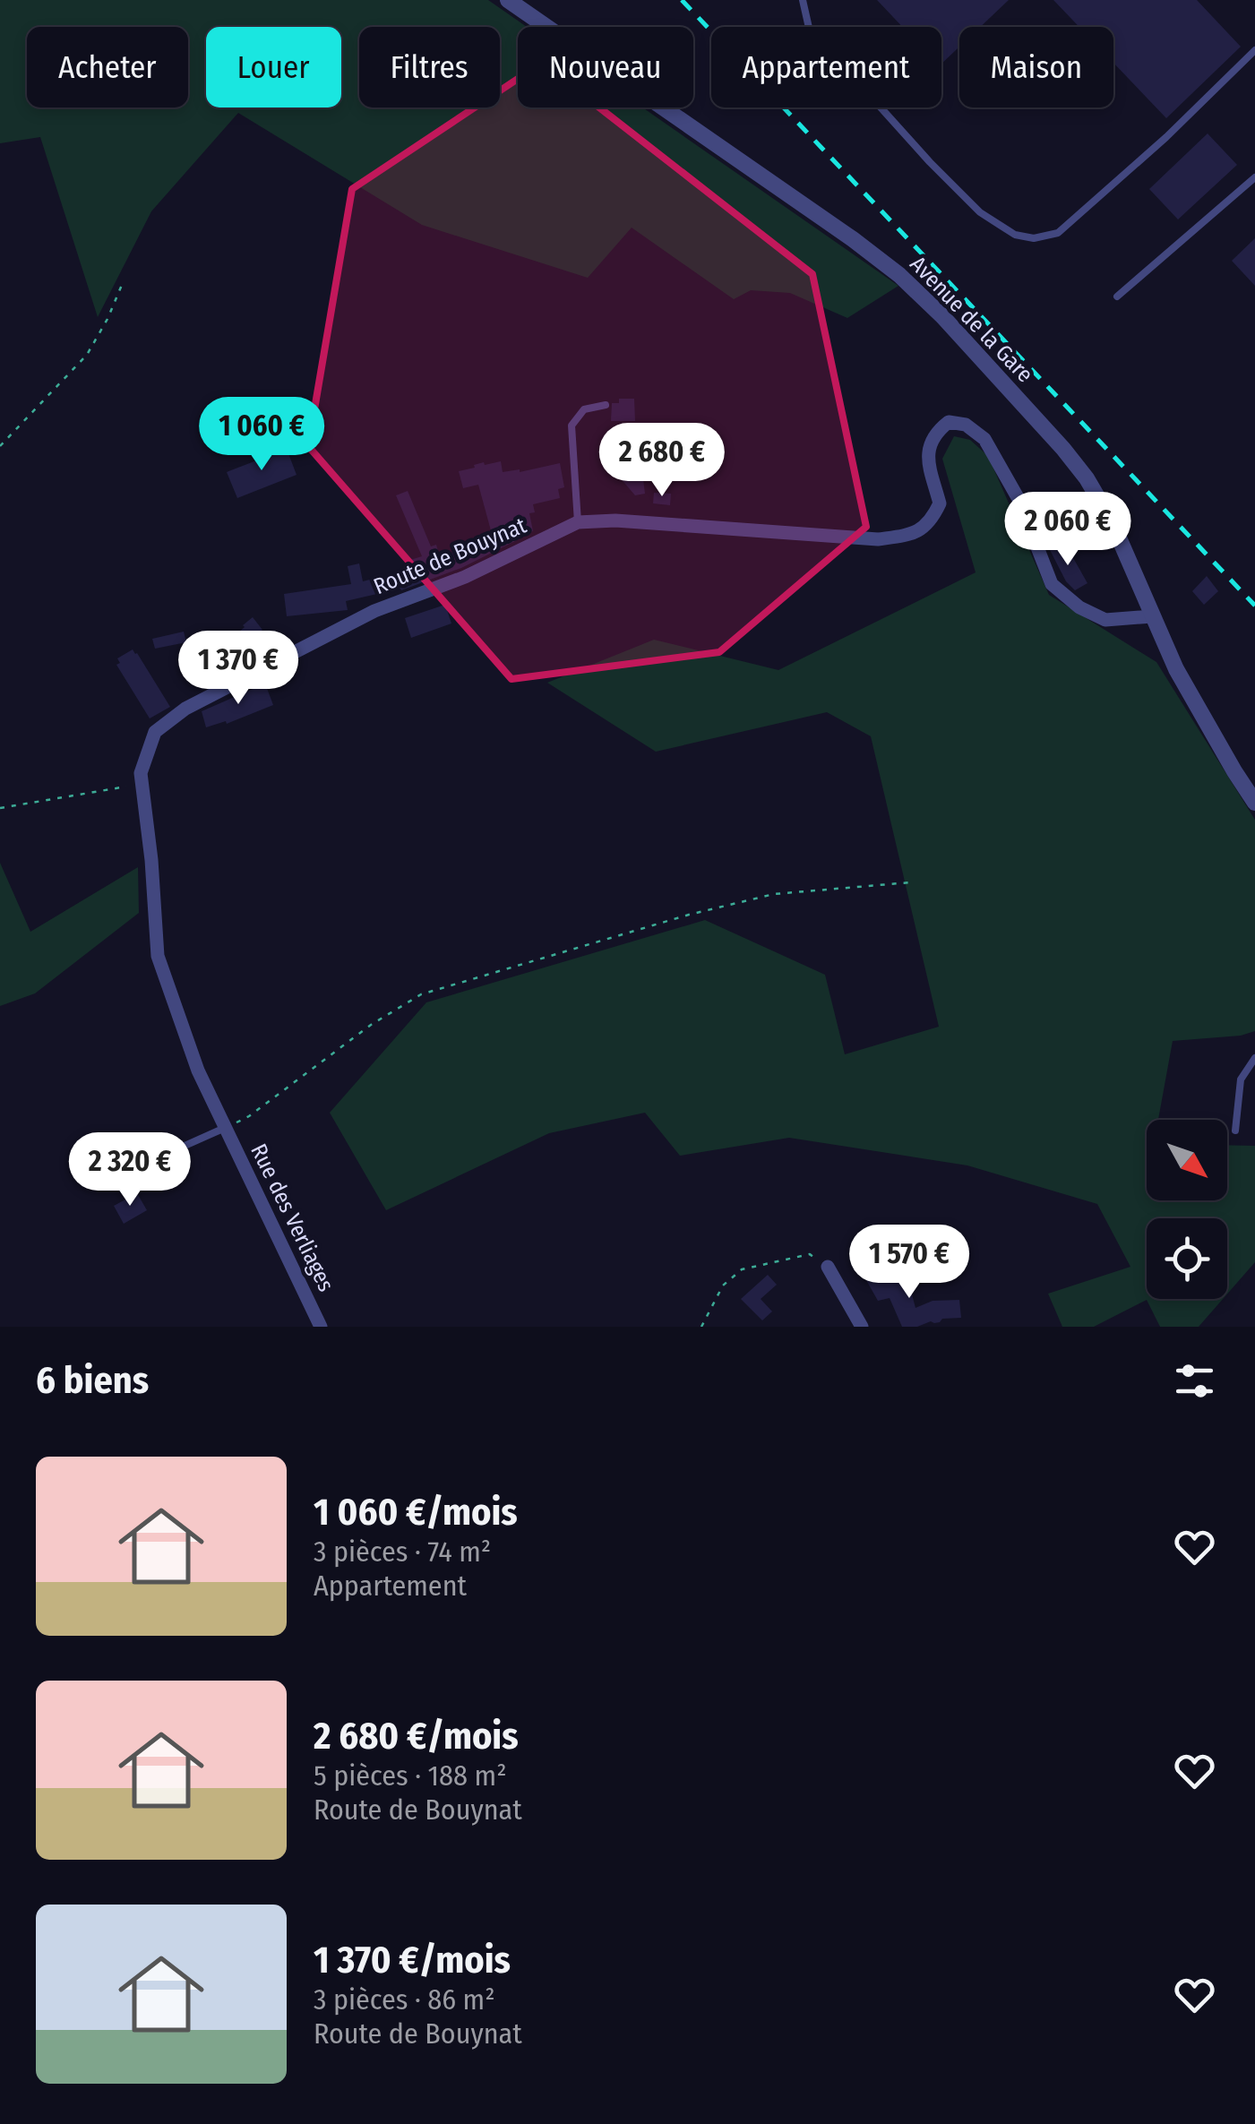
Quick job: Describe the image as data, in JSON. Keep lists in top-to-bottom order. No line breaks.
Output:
{"streets":{"street":["Avenue de la Gare","Route de Bouynat","Rue des Verliages"]},"crossings":[["Avenue de la Gare","Route de Bouynat"],["Route de Bouynat","Rue des Verliages"]],"north":"bottom right","page":{"chip":["Acheter","Louer","Filtres","Nouveau","Appartement","Maison"],"price":["1 060 €","2 680 €","2 060 €","1 370 €","2 320 €","1 570 €"],"heading":"6 biens","list":[{"name":"1 060 €/mois","note":"3 pièces · 74 m² · Appartement"},{"name":"2 680 €/mois","note":"5 pièces · 188 m² · Route de Bouynat"},{"name":"1 370 €/mois","note":"3 pièces · 86 m² · Route de Bouynat"}]}}
